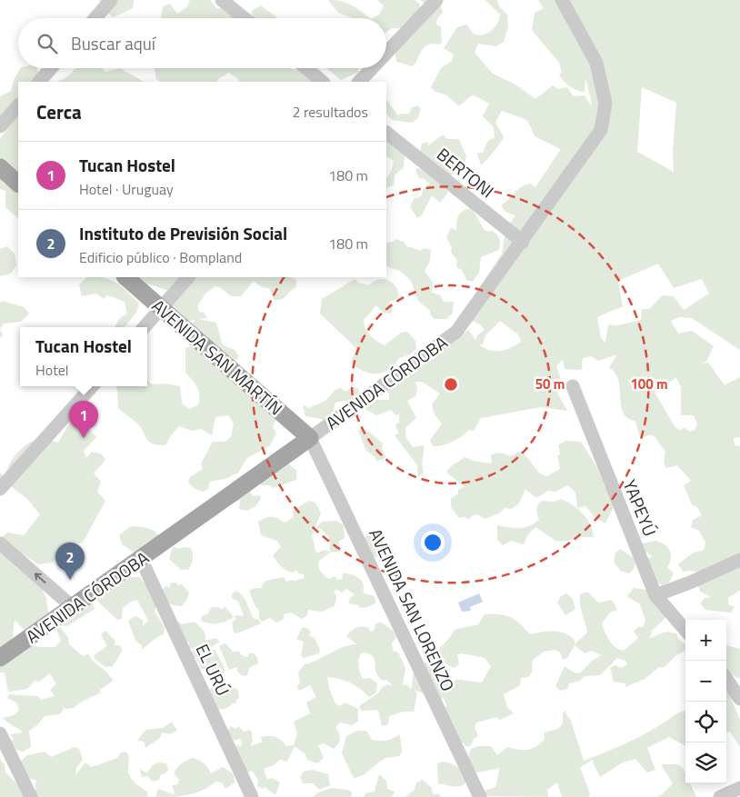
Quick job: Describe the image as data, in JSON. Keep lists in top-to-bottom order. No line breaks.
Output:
{"streets":{"main road":["AVENIDA SAN MARTÍN","AVENIDA CÓRDOBA"],"street":["BERTONI","YAPEYÚ","AVENIDA SAN LORENZO","EL URÚ"]},"crossings":[["BERTONI","AVENIDA CÓRDOBA"],["AVENIDA SAN MARTÍN","AVENIDA CÓRDOBA"],["AVENIDA SAN MARTÍN","AVENIDA SAN LORENZO"],["AVENIDA CÓRDOBA","AVENIDA SAN LORENZO"],["AVENIDA CÓRDOBA","EL URÚ"]],"page":{"search":"Buscar aquí","heading":["Cerca","2 resultados"],"list":[{"mark":"1","name":"Tucan Hostel","note":"Hotel · Uruguay","value":"180 m"},{"mark":"2","name":"Instituto de Previsión Social","note":"Edificio público · Bompland","value":"180 m"}],"popup":["Tucan Hostel","Hotel"],"pins":["1","2"],"map_buttons":["+","−"]},"rings":["50 m","100 m"]}
